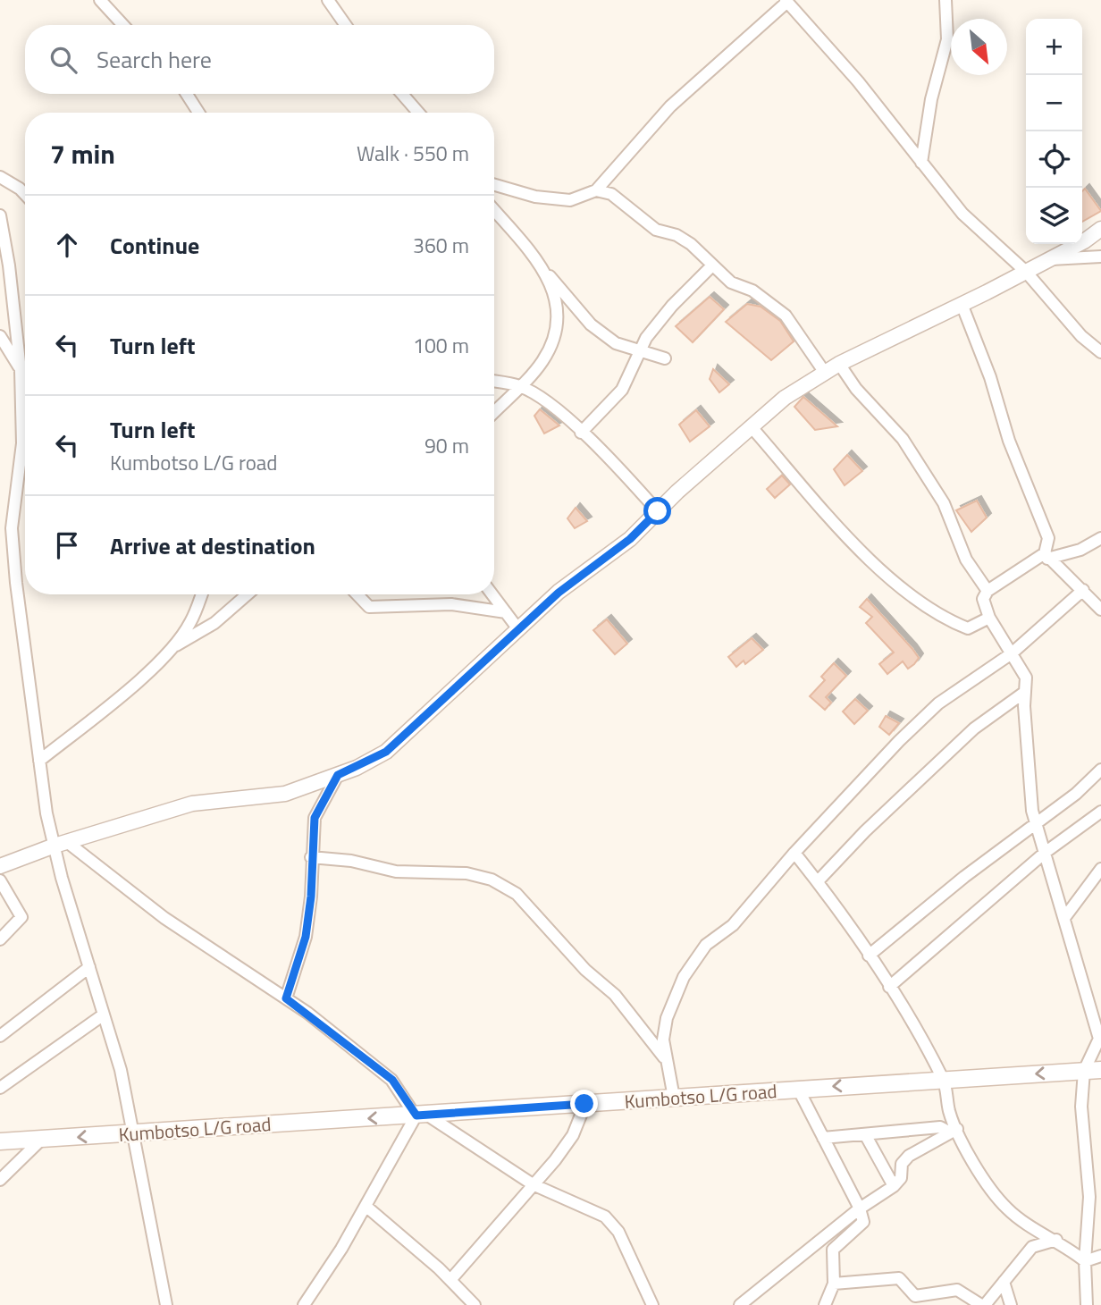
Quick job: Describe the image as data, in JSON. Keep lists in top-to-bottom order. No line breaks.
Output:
{"streets":{"main road":["Kumbotso L/G road"]},"one_way":["Kumbotso L/G road"],"north":"bottom right","page":{"map_buttons":["+","−"],"search":"Search here","heading":["7 min","Walk · 550 m"],"list":[["Continue","360 m"],["Turn left","100 m"],["Turn left","Kumbotso L/G road","90 m"],"Arrive at destination"]}}
